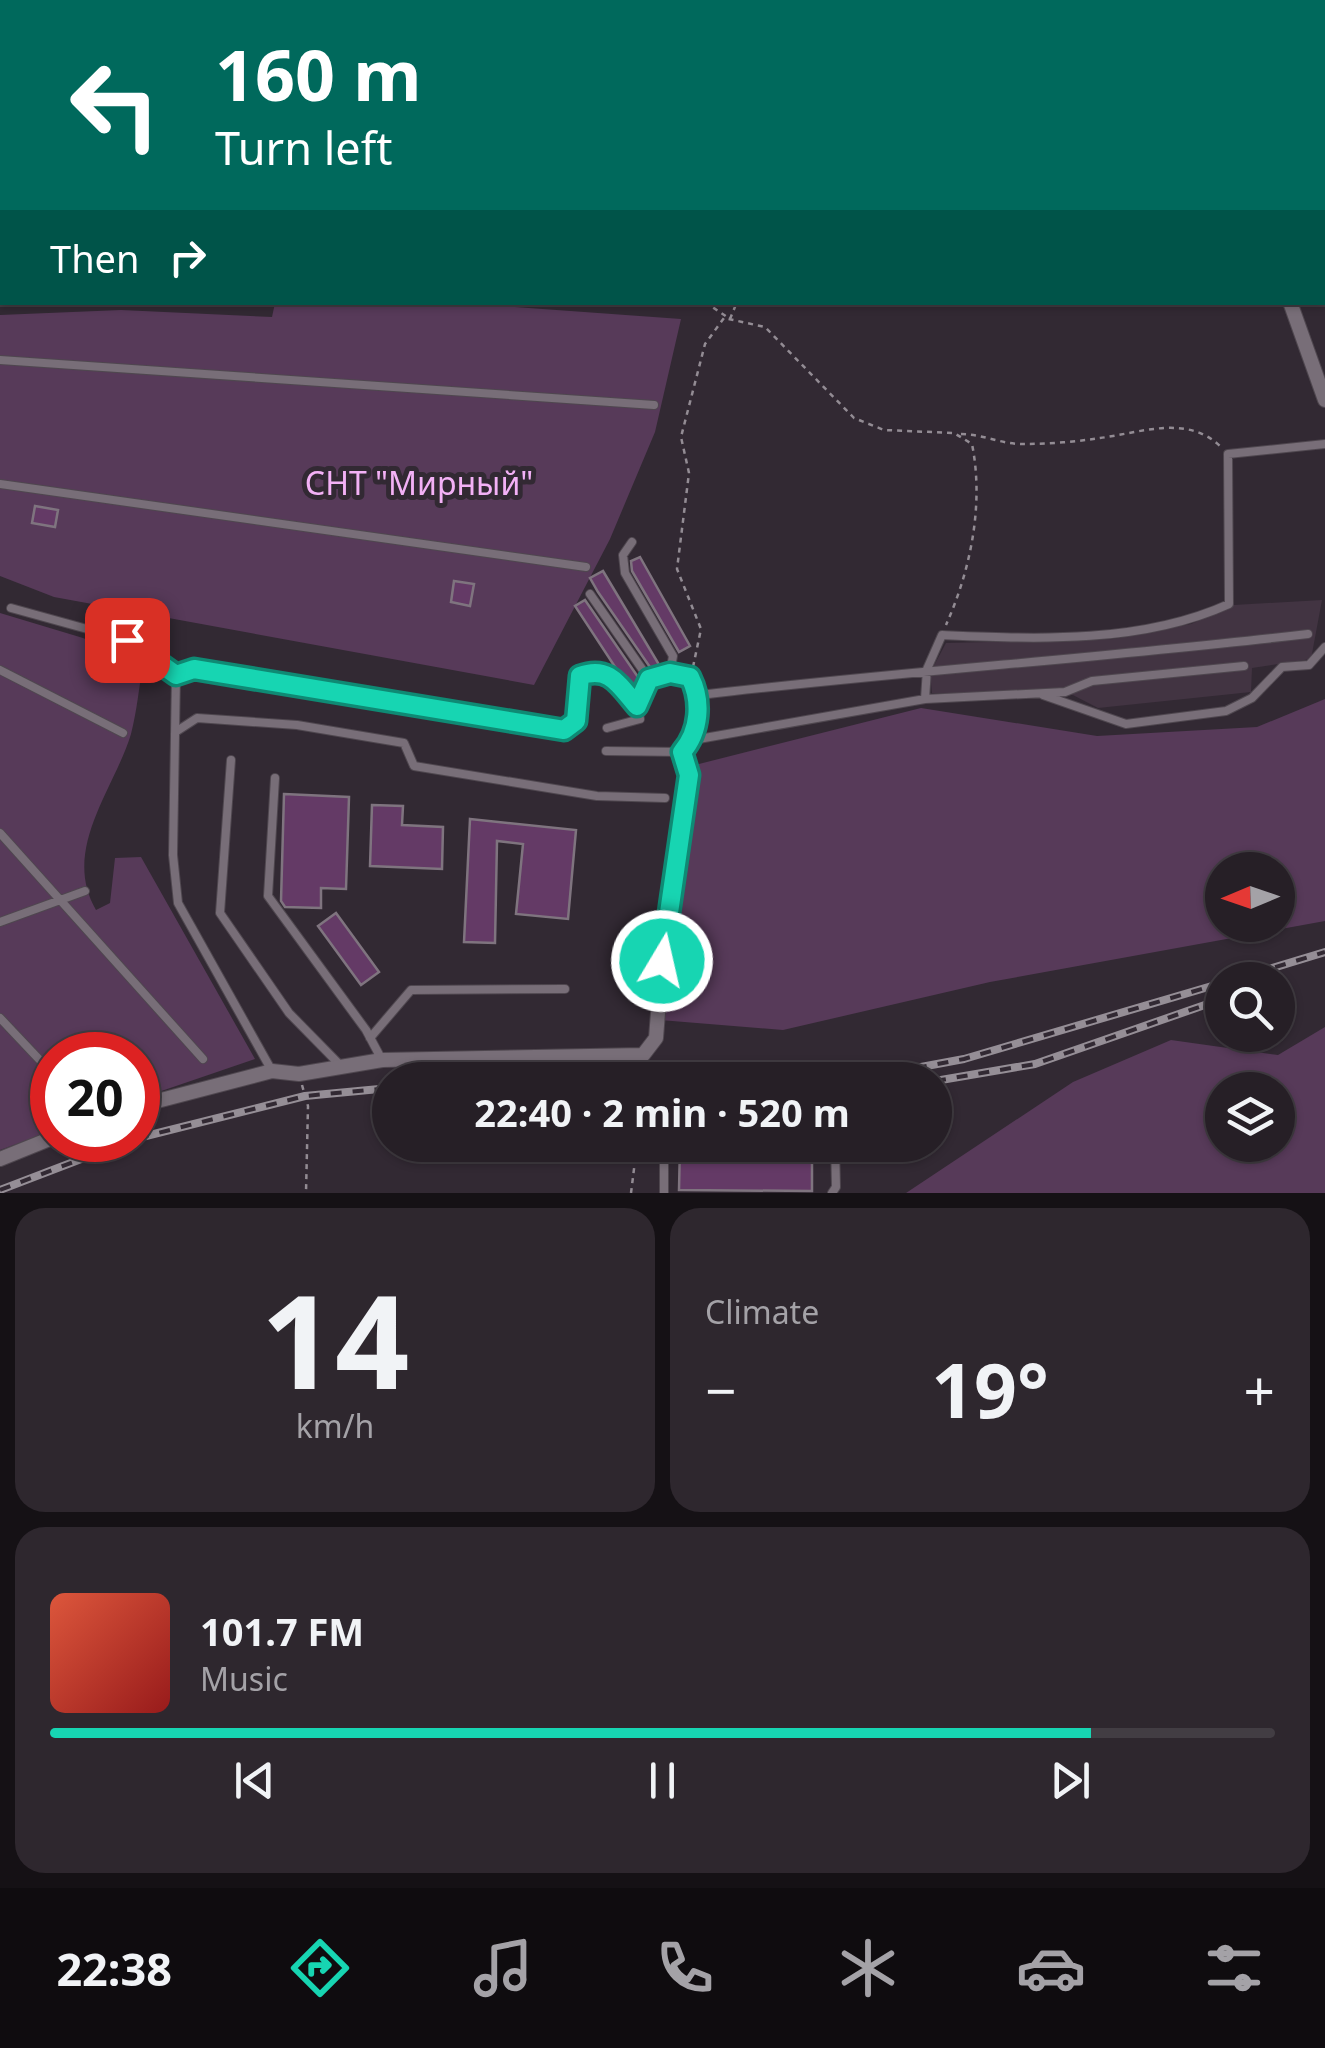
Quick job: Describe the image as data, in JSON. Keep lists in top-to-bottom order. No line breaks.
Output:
{"parks":["СНТ \"Мирный\""],"north":"left","page":{"turn":["160 m","Turn left"],"then":"Then","limit":"20","trip":"22:40 · 2 min · 520 m","tile":[["14","km/h"],"Climate"],"heat":["−","19°","+"],"song":["101.7 FM","Music"],"tabs":"22:38"}}
